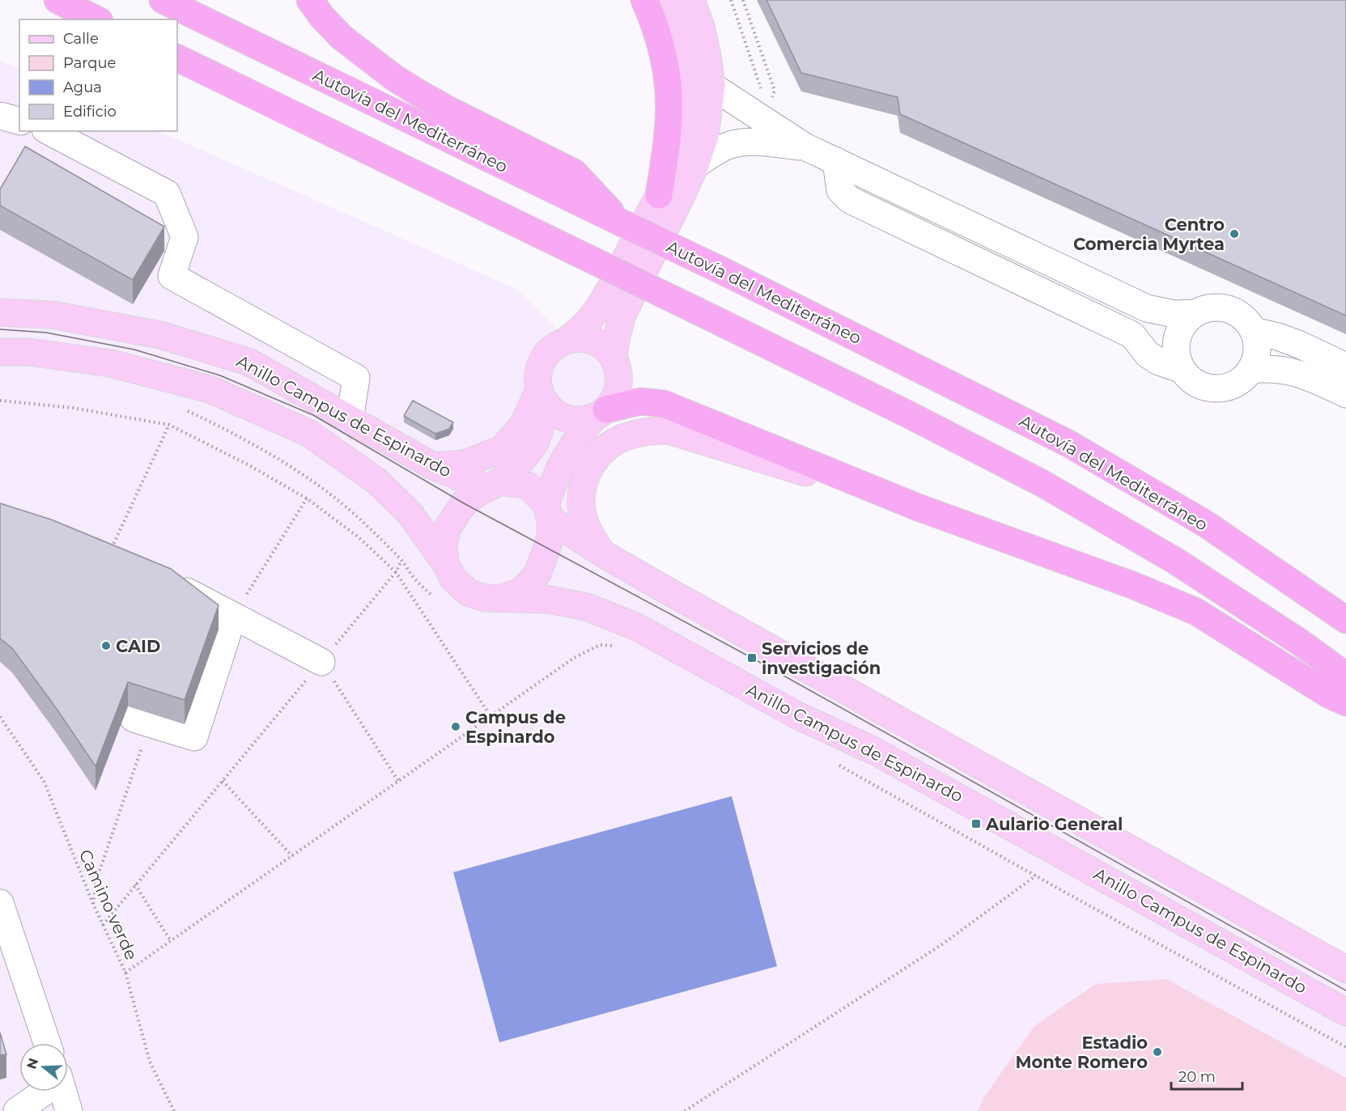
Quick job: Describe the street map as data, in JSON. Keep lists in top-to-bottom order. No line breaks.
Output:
{"streets":{"highway":["Autovía del Mediterráneo"],"main road":["Anillo Campus de Espinardo"],"path":["Camino verde"]},"places":{"other":["Centro Comercia Myrtea","CAID","Campus de Espinardo","Estadio Monte Romero"],"transit":["Servicios de investigación","Aulario General"]},"legend":["Calle","Parque","Agua","Edificio"],"scale_bar":"20 m","north":"left"}
